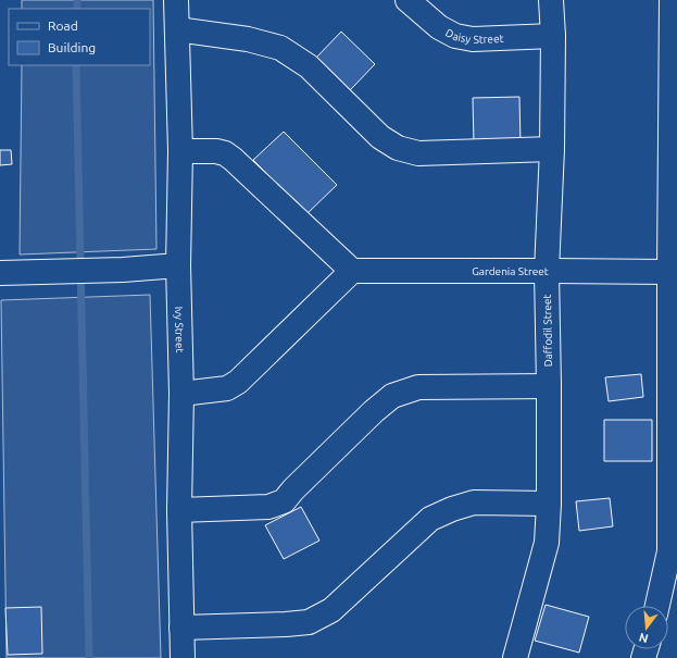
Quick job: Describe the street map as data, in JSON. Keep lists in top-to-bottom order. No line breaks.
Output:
{"streets":{"street":["Daisy Street","Gardenia Street","Ivy Street","Daffodil Street"]},"crossings":[["Daisy Street","Daffodil Street"],["Gardenia Street","Daffodil Street"]],"legend":["Road","Building"],"north":"bottom"}
